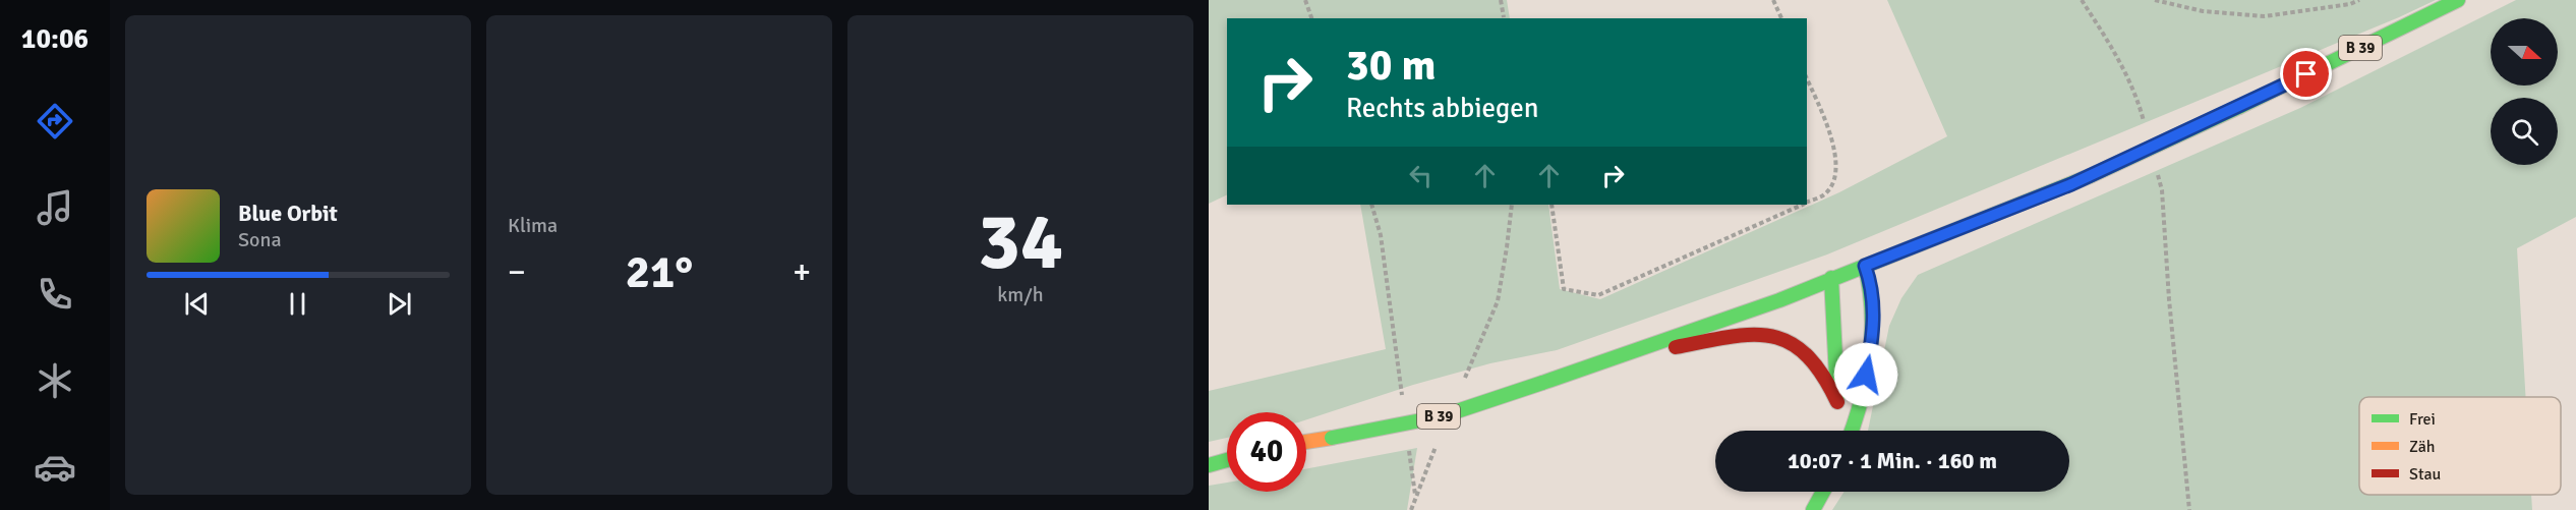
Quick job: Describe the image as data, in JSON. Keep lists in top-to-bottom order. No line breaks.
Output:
{"streets":{"main road":["B 39"]},"legend":["Frei","Zäh","Stau"],"north":"right","page":{"tabs":"10:06","tile":["Klima",["34","km/h"]],"turn":["30 m","Rechts abbiegen"],"song":["Blue Orbit","Sona"],"heat":["−","21°","+"],"limit":"40","trip":"10:07 · 1 Min. · 160 m"}}
